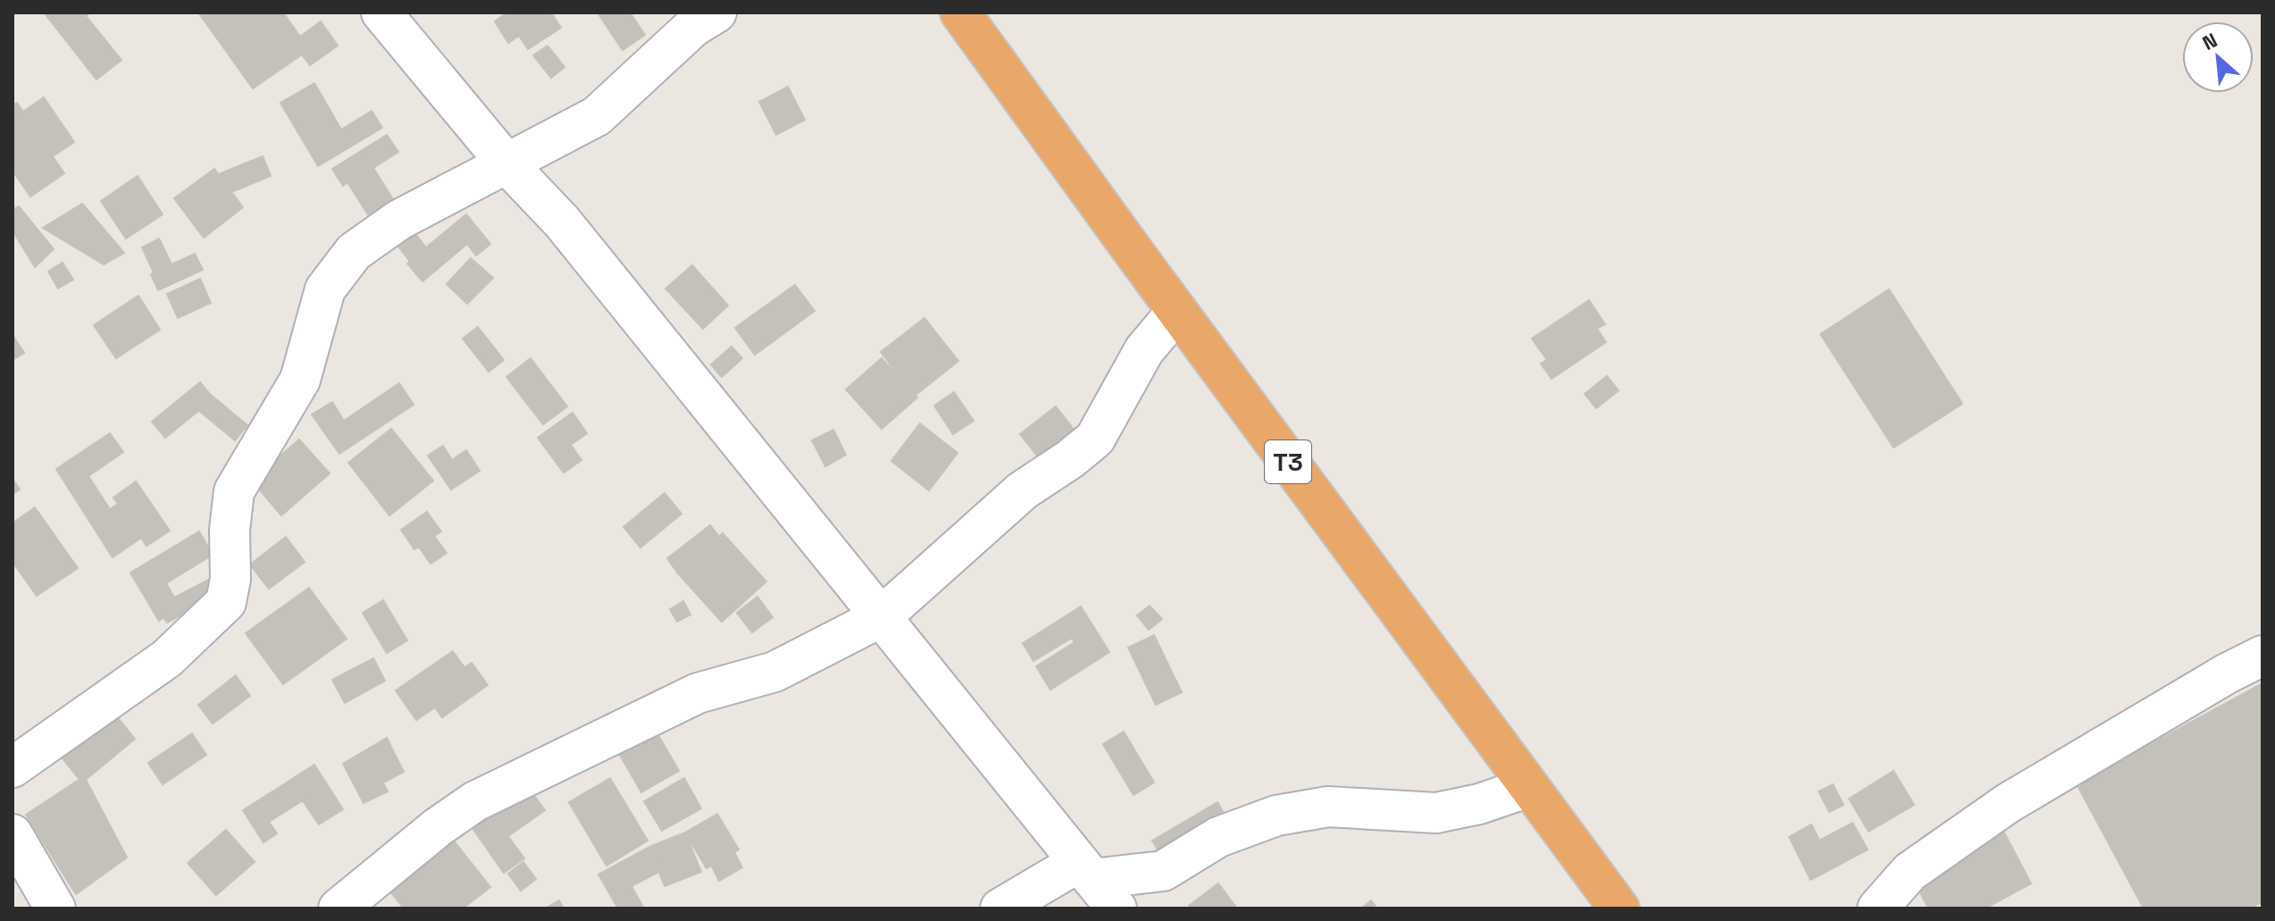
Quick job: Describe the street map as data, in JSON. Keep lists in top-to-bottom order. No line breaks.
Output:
{"streets":{"highway":["T3"]},"north":"top left"}
